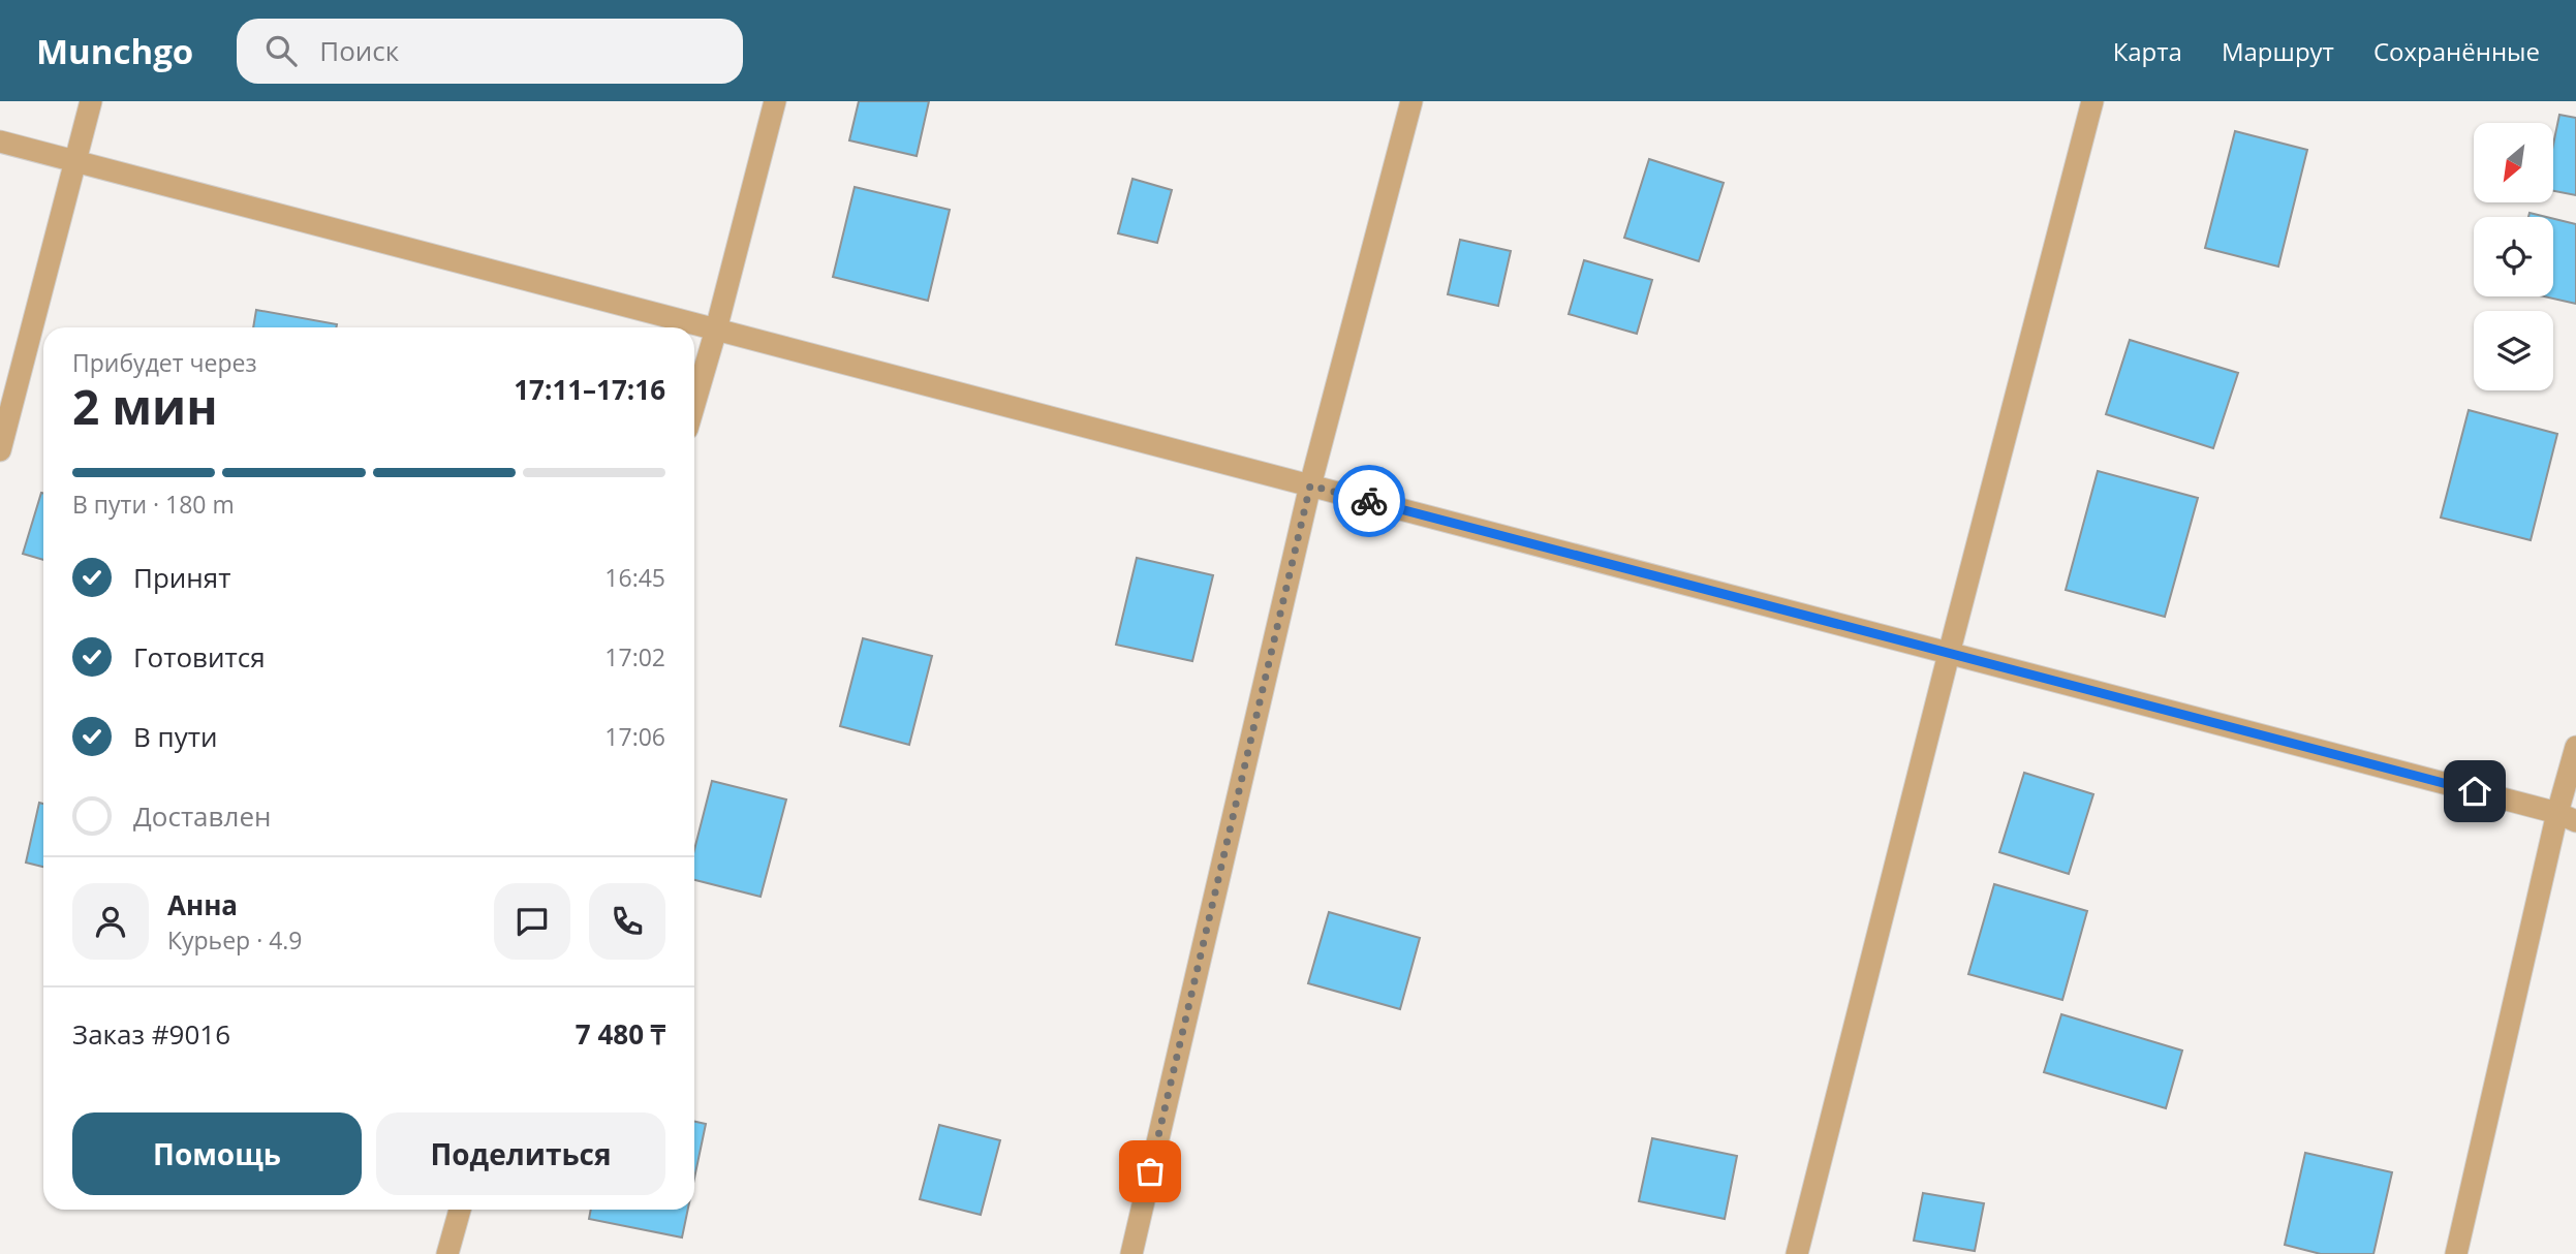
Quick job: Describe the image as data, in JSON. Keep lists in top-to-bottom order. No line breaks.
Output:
{"north":"bottom left","page":{"header":"Munchgo","search":"Поиск","nav":["Карта","Маршрут","Сохранённые"],"heading":["2 мин","Прибудет через","17:11–17:16"],"panel":["Анна","Курьер · 4.9","Заказ #9016","7 480 ₸"],"bar":"В пути · 180 m","list":[["Принят","16:45"],["Готовится","17:02"],["В пути","17:06"],"Доставлен"],"buttons":["Помощь","Поделиться"]}}
